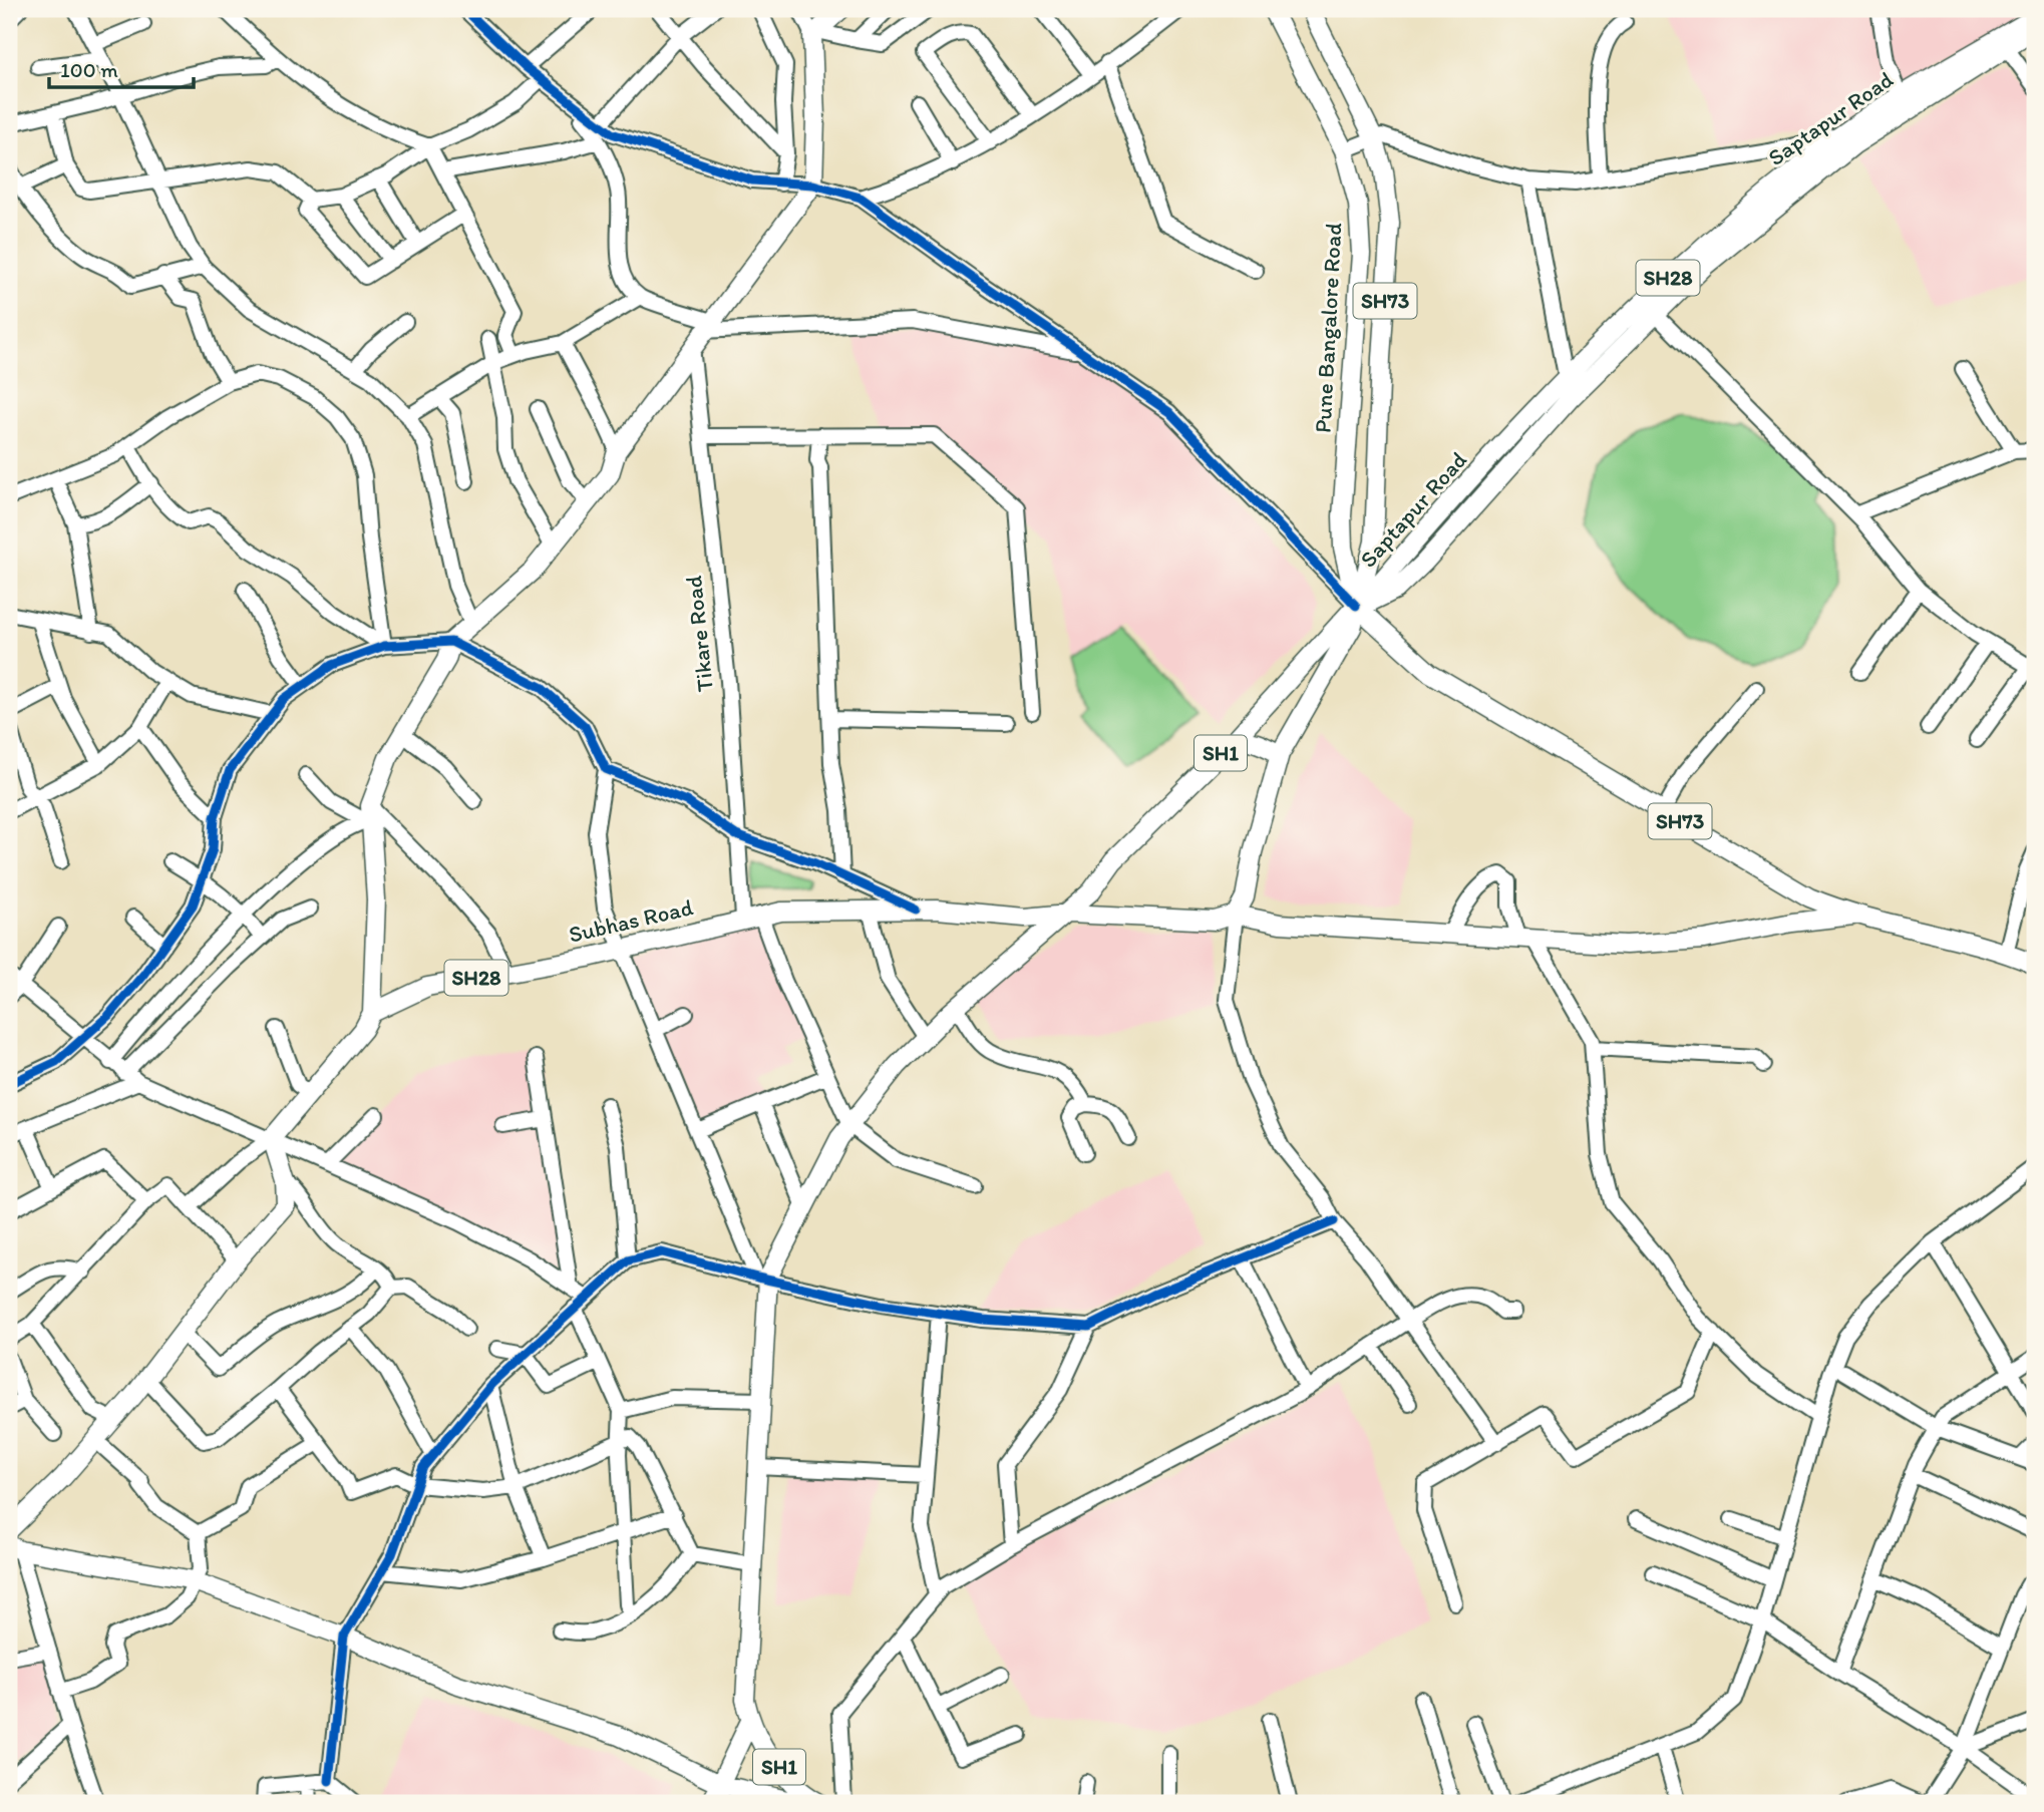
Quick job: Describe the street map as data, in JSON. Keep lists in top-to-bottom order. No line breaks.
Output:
{"streets":{"main road":["Saptapur Road","SH28","SH73","Pune Bangalore Road","SH1","Subhas Road"],"street":["Tikare Road"]},"crossings":[["Saptapur Road","SH73"],["Saptapur Road","Pune Bangalore Road"],["Saptapur Road","SH1"],["SH73","Pune Bangalore Road"],["SH73","SH1"],["Pune Bangalore Road","SH1"],["Tikare Road","SH1"],["Tikare Road","Subhas Road"],["SH1","Subhas Road"]],"scale_bar":"100 m"}
